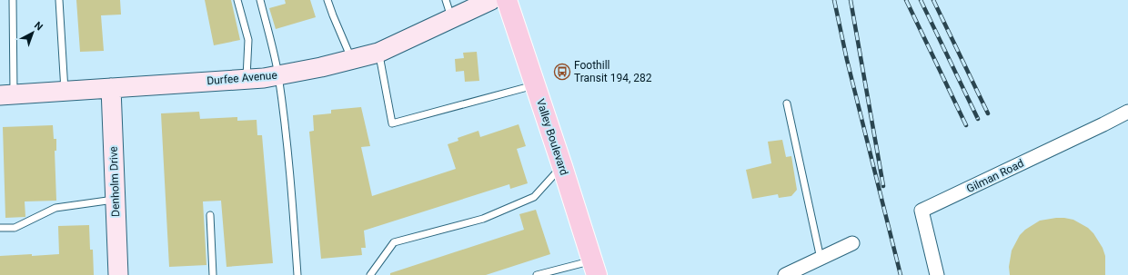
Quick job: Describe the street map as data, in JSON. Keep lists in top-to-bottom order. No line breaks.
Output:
{"streets":{"main road":["Durfee Avenue","Valley Boulevard","Denholm Drive"],"street":["Gilman Road"]},"crossings":[["Durfee Avenue","Denholm Drive"]],"places":{"bus stop":["Foothill Transit 194, 282"]},"north":"top right"}
